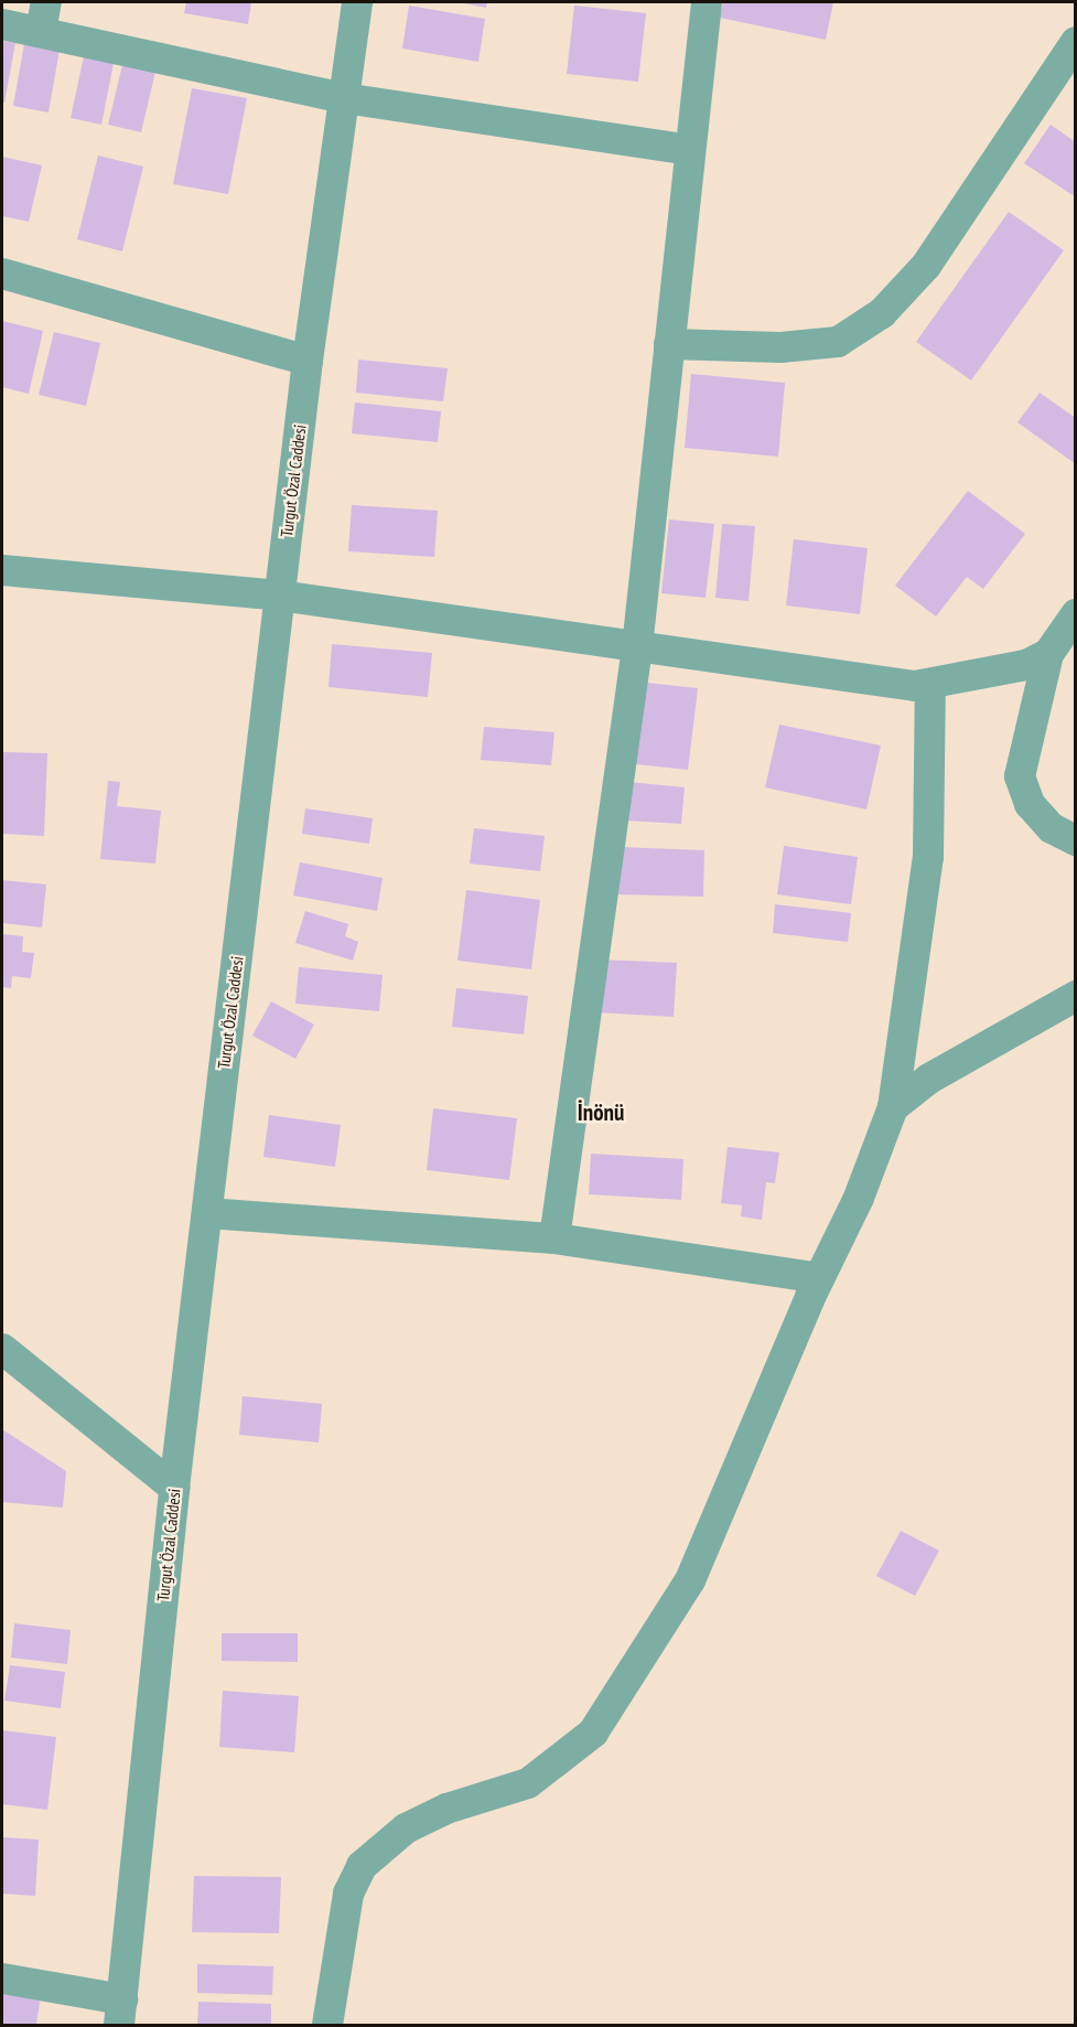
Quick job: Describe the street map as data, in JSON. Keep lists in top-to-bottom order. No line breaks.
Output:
{"streets":{"street":["Turgut Özal Caddesi"]},"districts":["İnönü"]}
